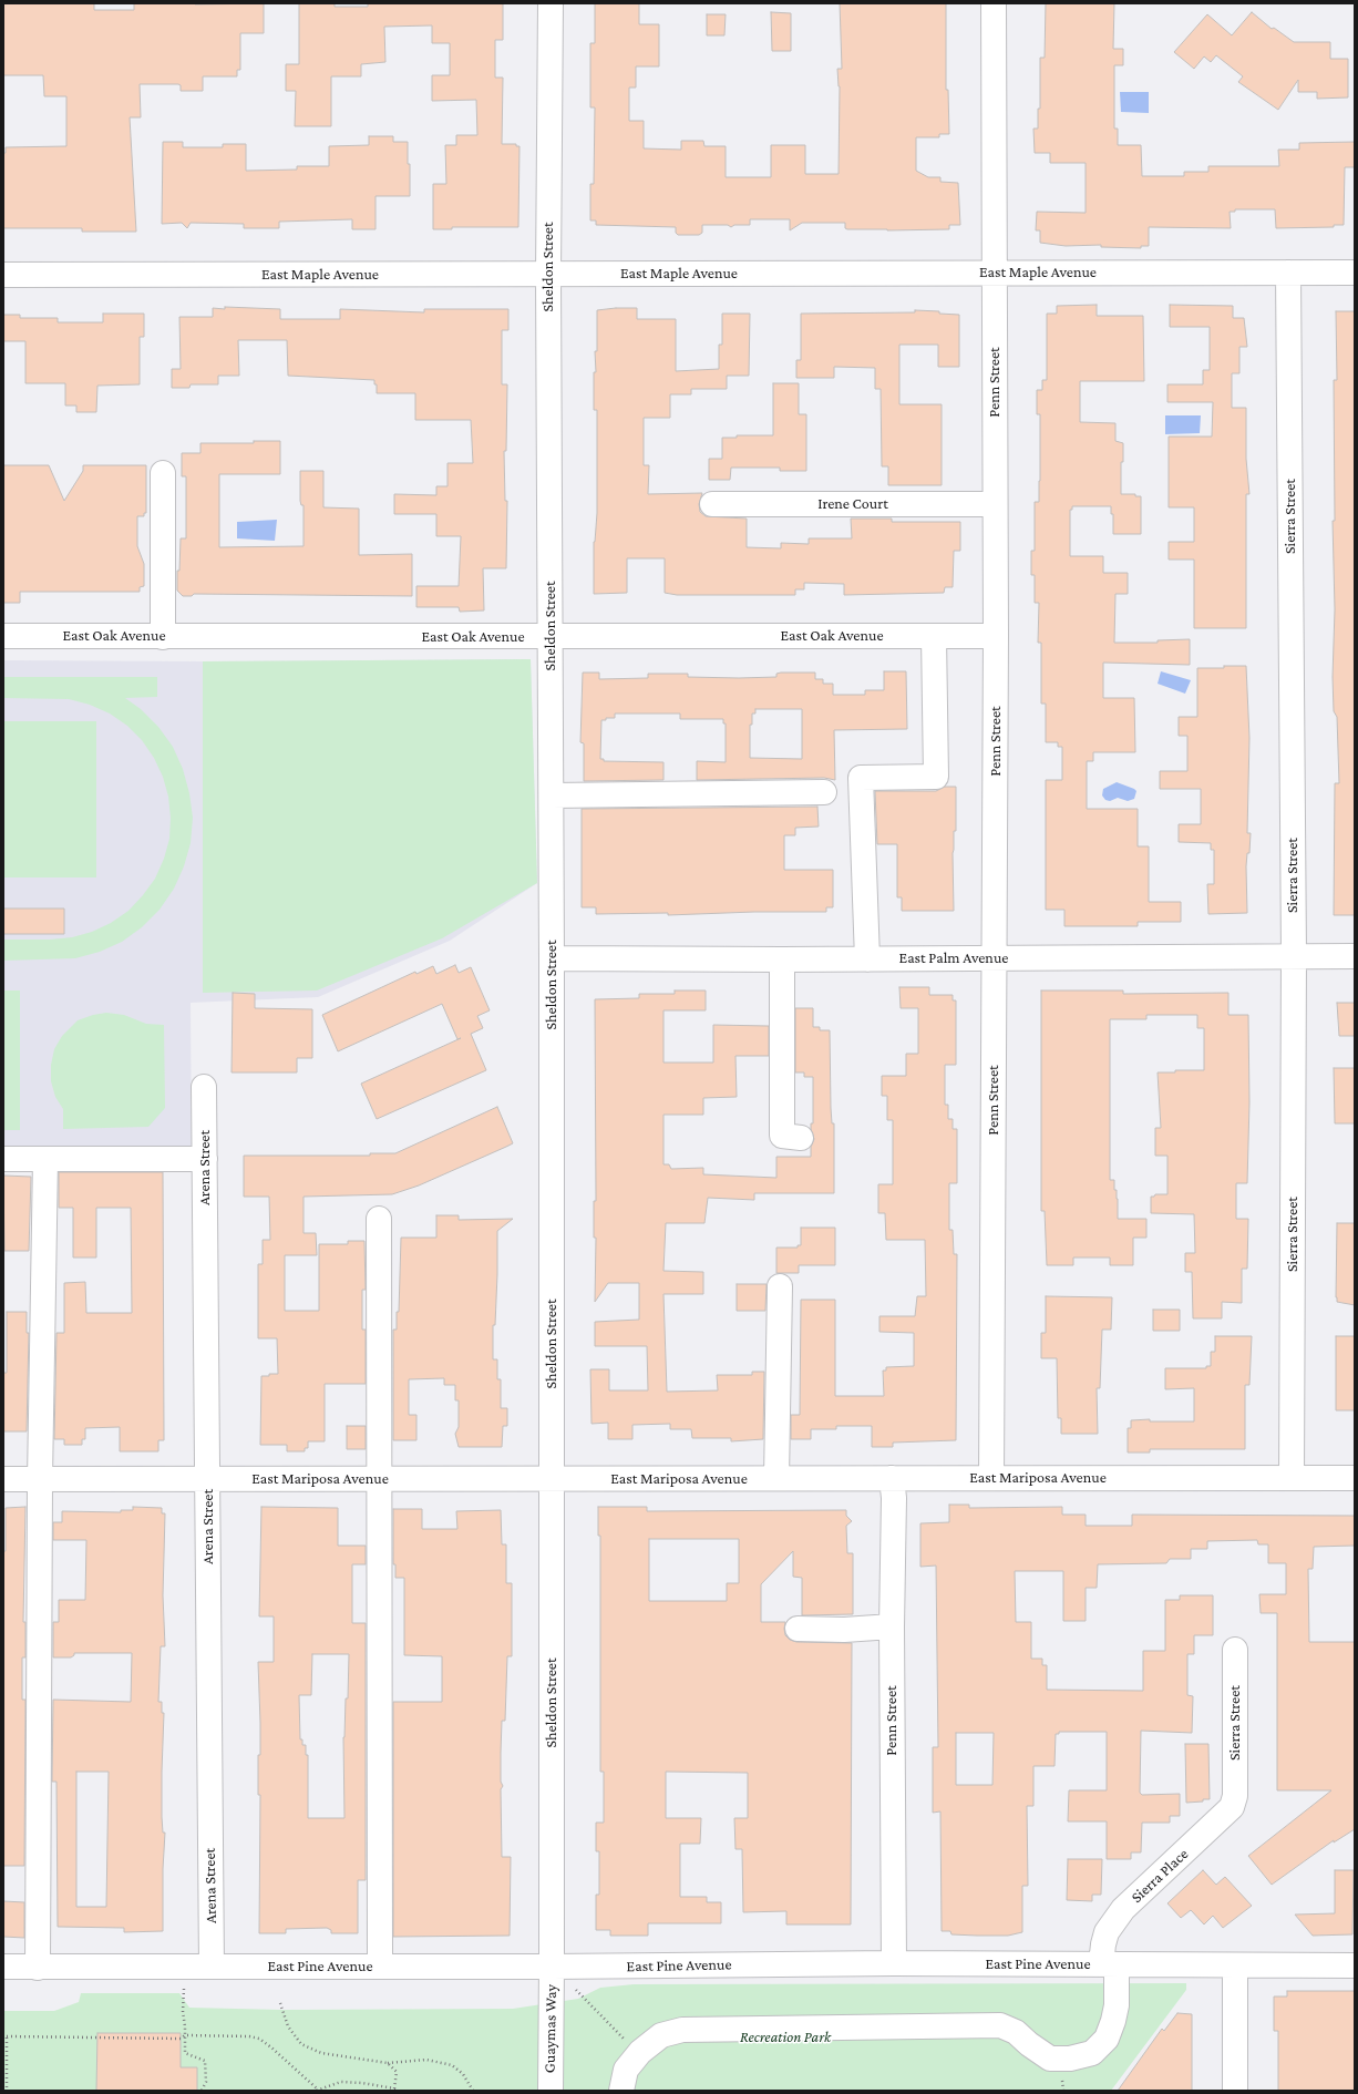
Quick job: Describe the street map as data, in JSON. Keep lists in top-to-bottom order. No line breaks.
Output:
{"streets":{"street":["Sheldon Street","East Maple Avenue","Penn Street","Irene Court","Sierra Street","East Oak Avenue","East Palm Avenue","Arena Street","East Mariposa Avenue","Sierra Place","East Pine Avenue","Guaymas Way"]},"crossings":[["Sheldon Street","East Maple Avenue"],["Sheldon Street","East Oak Avenue"],["Sheldon Street","East Palm Avenue"],["Sheldon Street","East Mariposa Avenue"],["Sheldon Street","East Pine Avenue"],["Sheldon Street","Guaymas Way"],["East Maple Avenue","Penn Street"],["East Maple Avenue","Sierra Street"],["Penn Street","Irene Court"],["Penn Street","East Oak Avenue"],["Penn Street","East Palm Avenue"],["Penn Street","East Mariposa Avenue"],["Penn Street","East Pine Avenue"],["Sierra Street","East Palm Avenue"],["Sierra Street","East Mariposa Avenue"],["Sierra Street","Sierra Place"],["Arena Street","East Mariposa Avenue"],["Arena Street","East Pine Avenue"],["Sierra Place","East Pine Avenue"],["East Pine Avenue","Guaymas Way"]],"parks":["Recreation Park"]}
